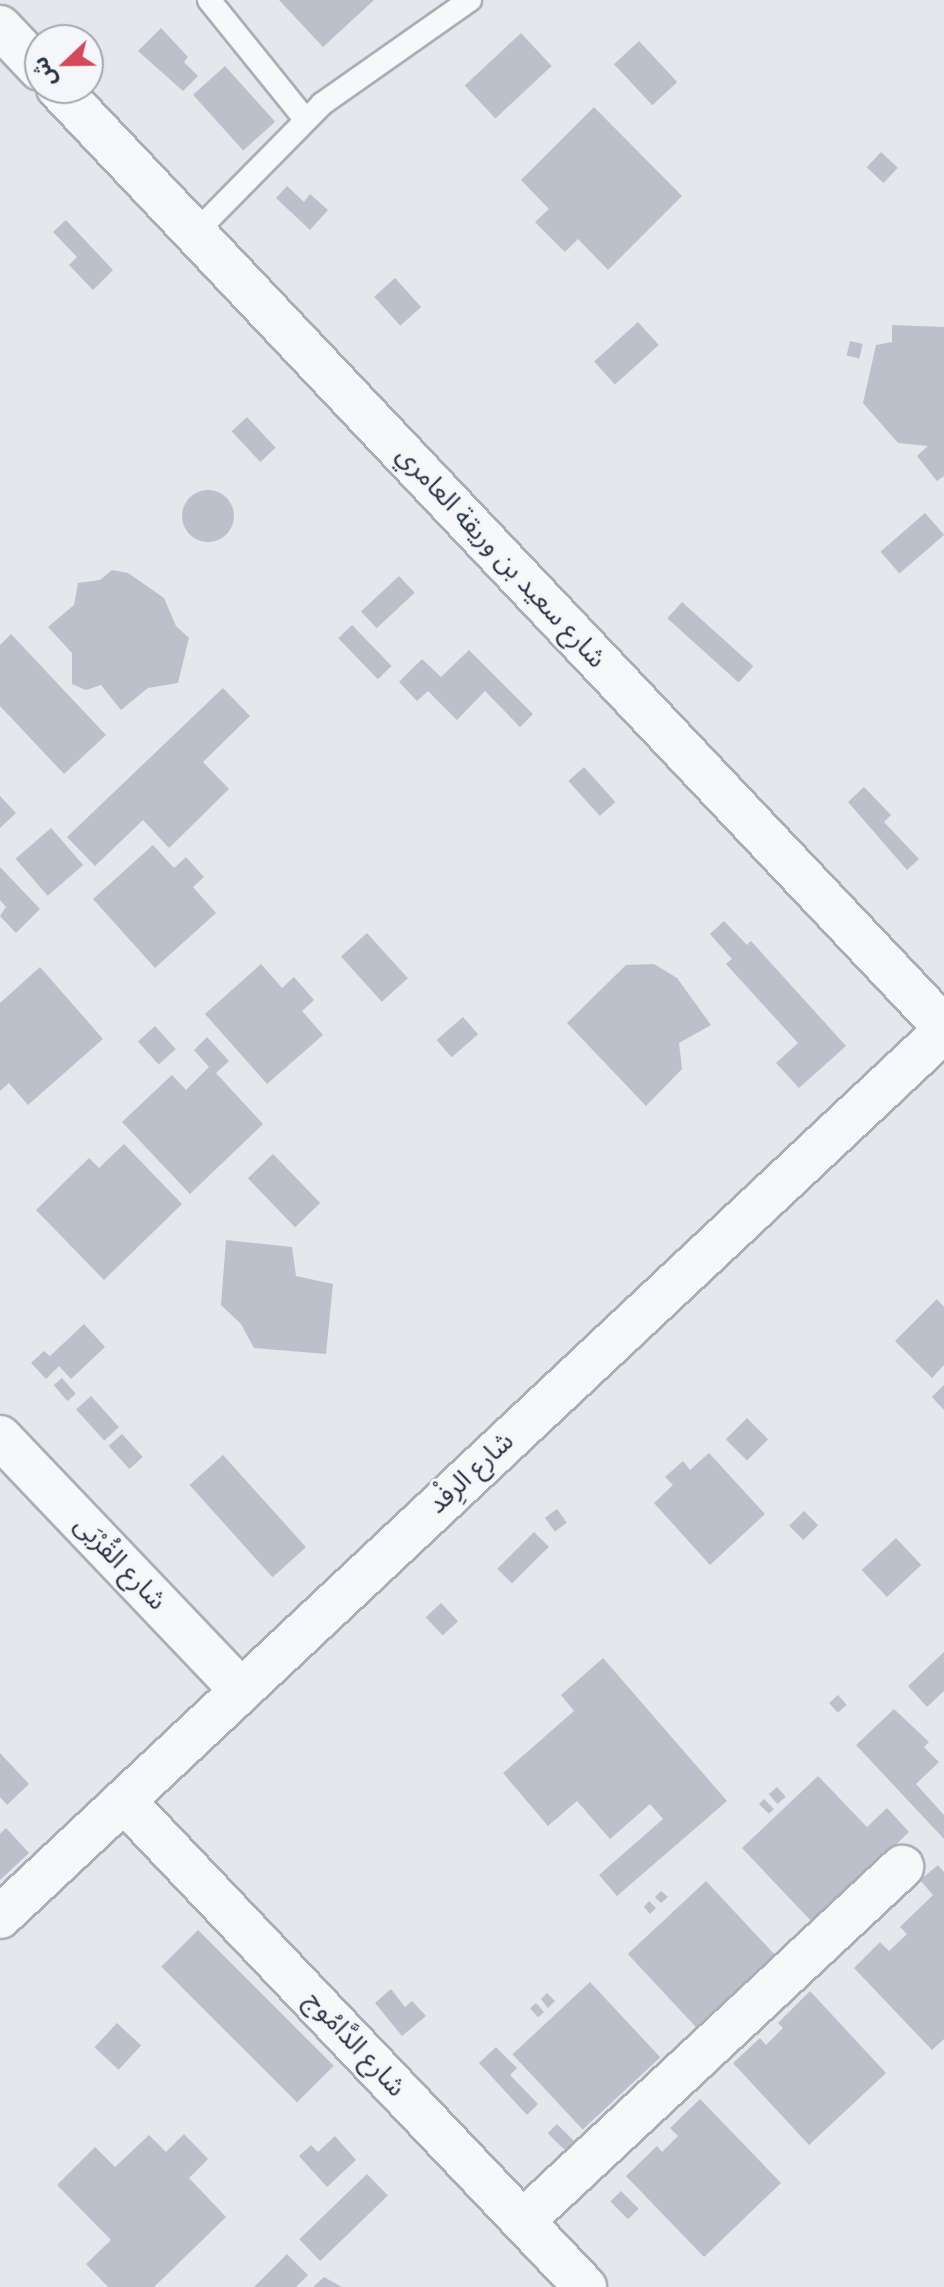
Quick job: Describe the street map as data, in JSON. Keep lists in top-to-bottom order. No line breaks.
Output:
{"streets":{"street":["شارع سعيد بن وريقة العامري","شارع الرِفْد","شارع القُرْبَى","شارع الدَّامُوج"]},"crossings":[["شارع سعيد بن وريقة العامري","شارع الرِفْد"],["شارع الرِفْد","شارع القُرْبَى"],["شارع الرِفْد","شارع الدَّامُوج"]],"north":"left"}
